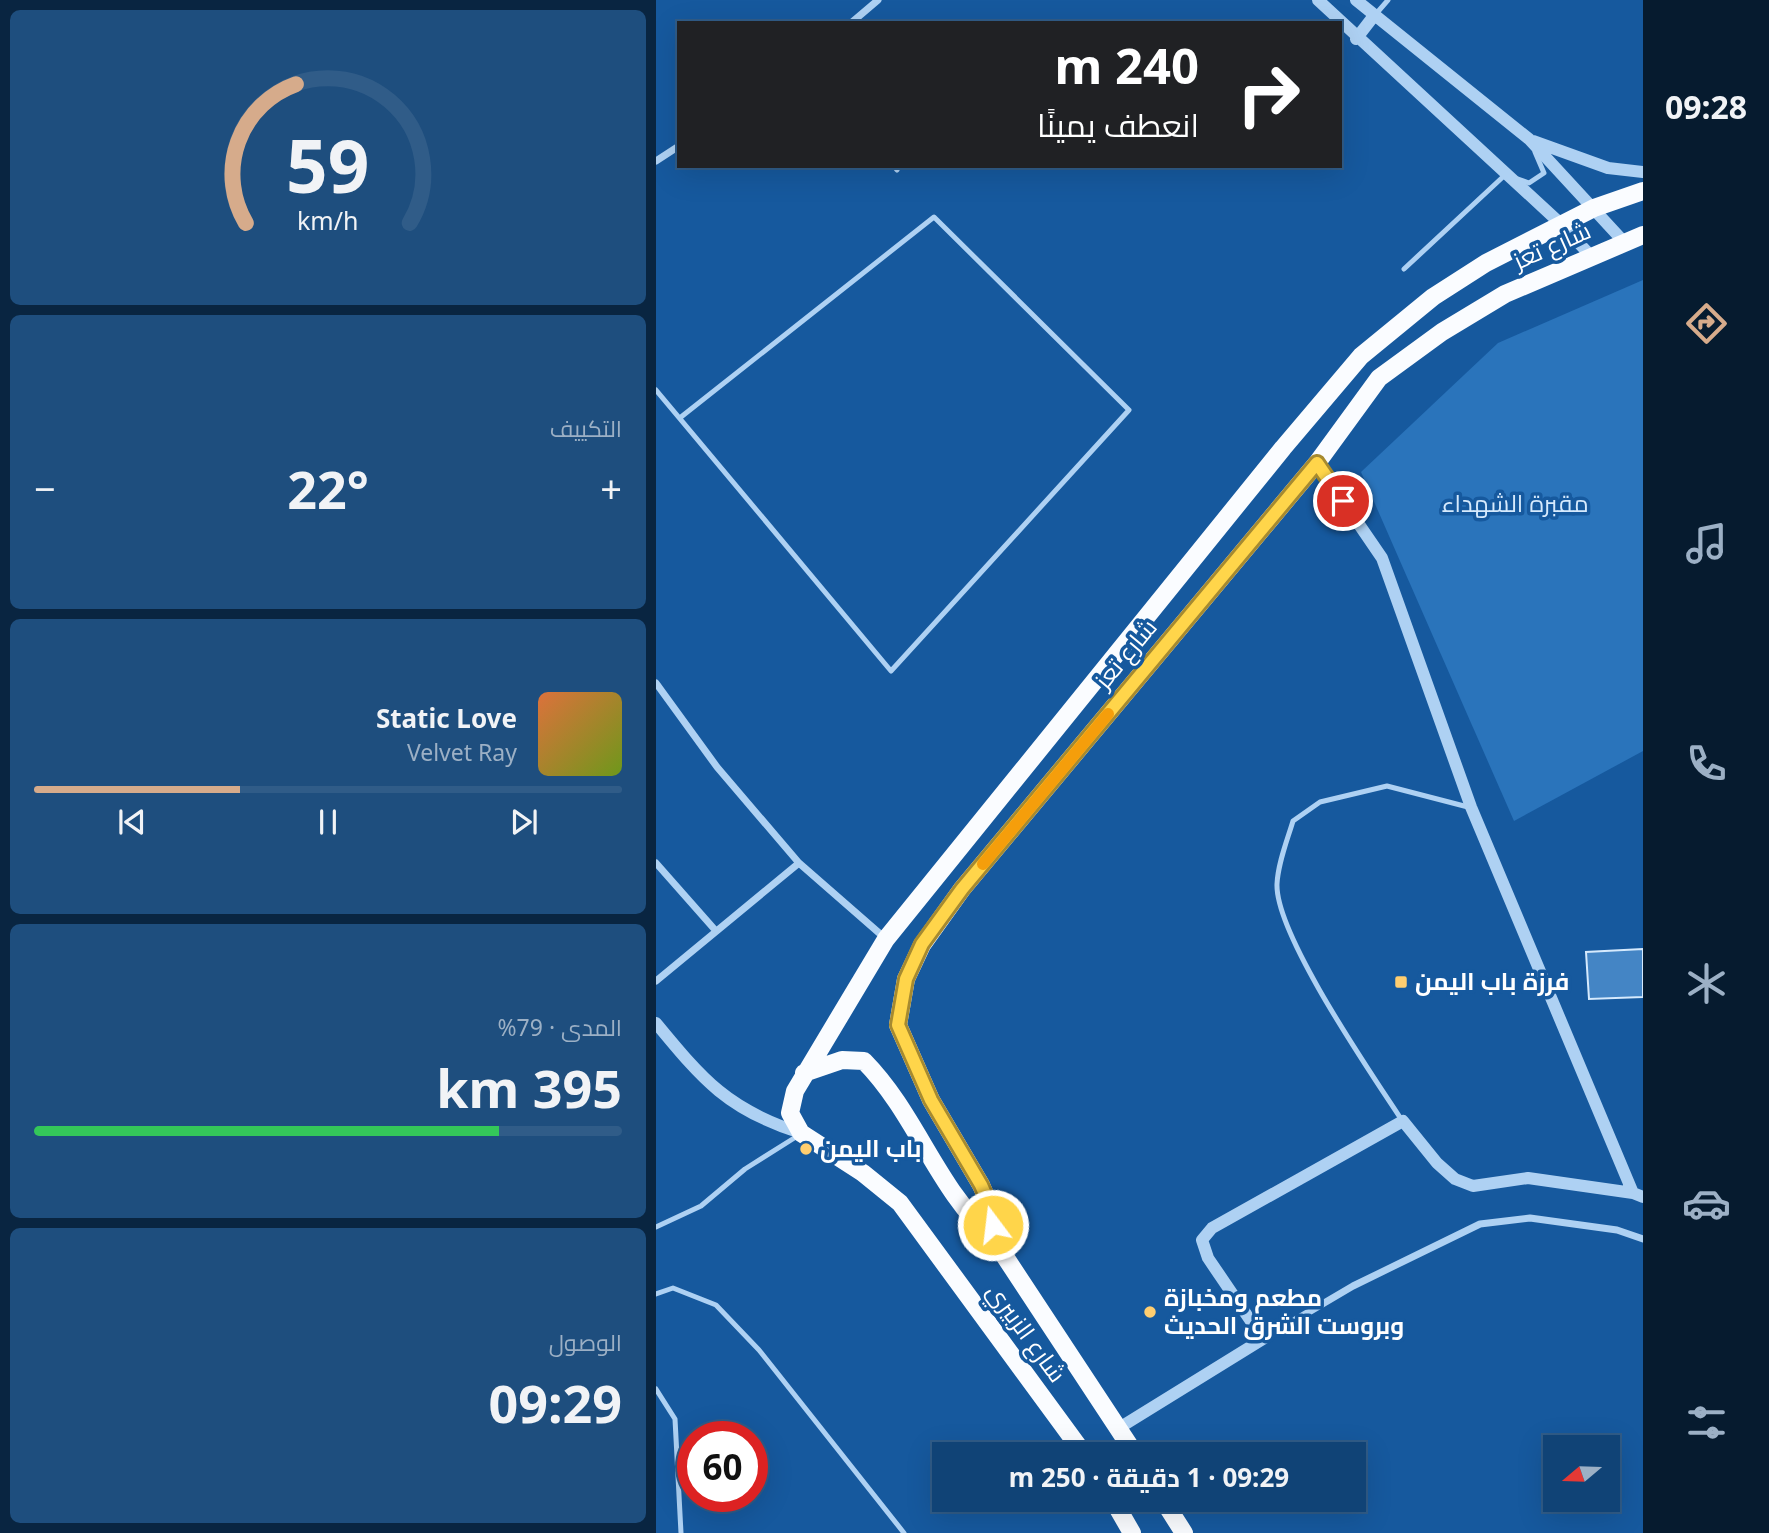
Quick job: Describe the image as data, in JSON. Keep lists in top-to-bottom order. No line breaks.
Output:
{"streets":{"main road":["شارع تعز","شارع الزبيري"]},"crossings":[["شارع تعز","شارع الزبيري"]],"parks":["مقبرة الشهداء"],"places":{"transit":["فرزة باب اليمن"],"other":["باب اليمن","مطعم ومخبازة وبروست الشرق الحديث"]},"north":"left","page":{"tabs":"09:28","turn":["240 m","انعطف يمينًا"],"tile":["التكييف",["المدى · 79%","395 km"],["الوصول","09:29"]],"heat":["−","22°","+"],"song":["Static Love","Velvet Ray"],"limit":"60","trip":"09:29 · 1 دقيقة · 250 m","gauge":["59","km/h"]}}
